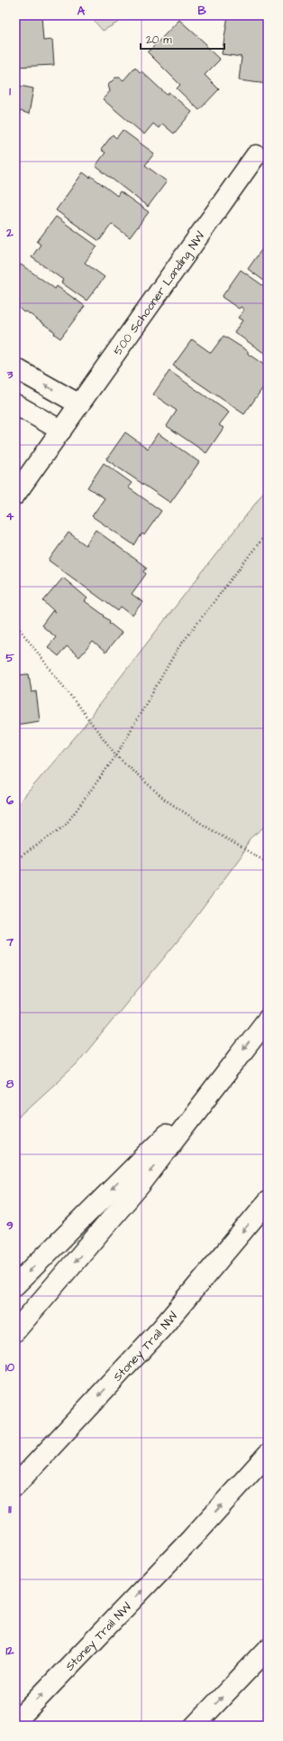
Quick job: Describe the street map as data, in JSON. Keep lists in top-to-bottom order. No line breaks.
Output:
{"streets":{"main road":["500 Schooner Landing NW","Stoney Trail NW"]},"scale_bar":"20 m","grid":{"columns":["A","B"],"rows":["1","2","3","4","5","6","7","8","9","10","11","12"]}}
